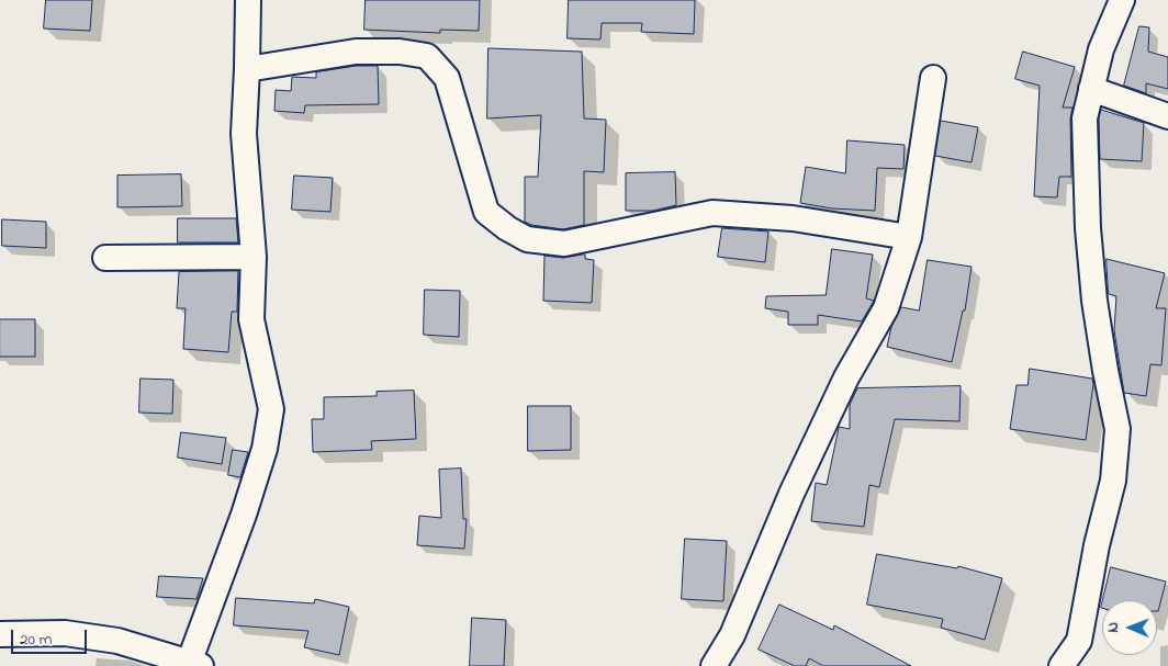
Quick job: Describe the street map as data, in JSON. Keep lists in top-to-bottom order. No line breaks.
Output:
{"scale_bar":"20 m","north":"left"}
